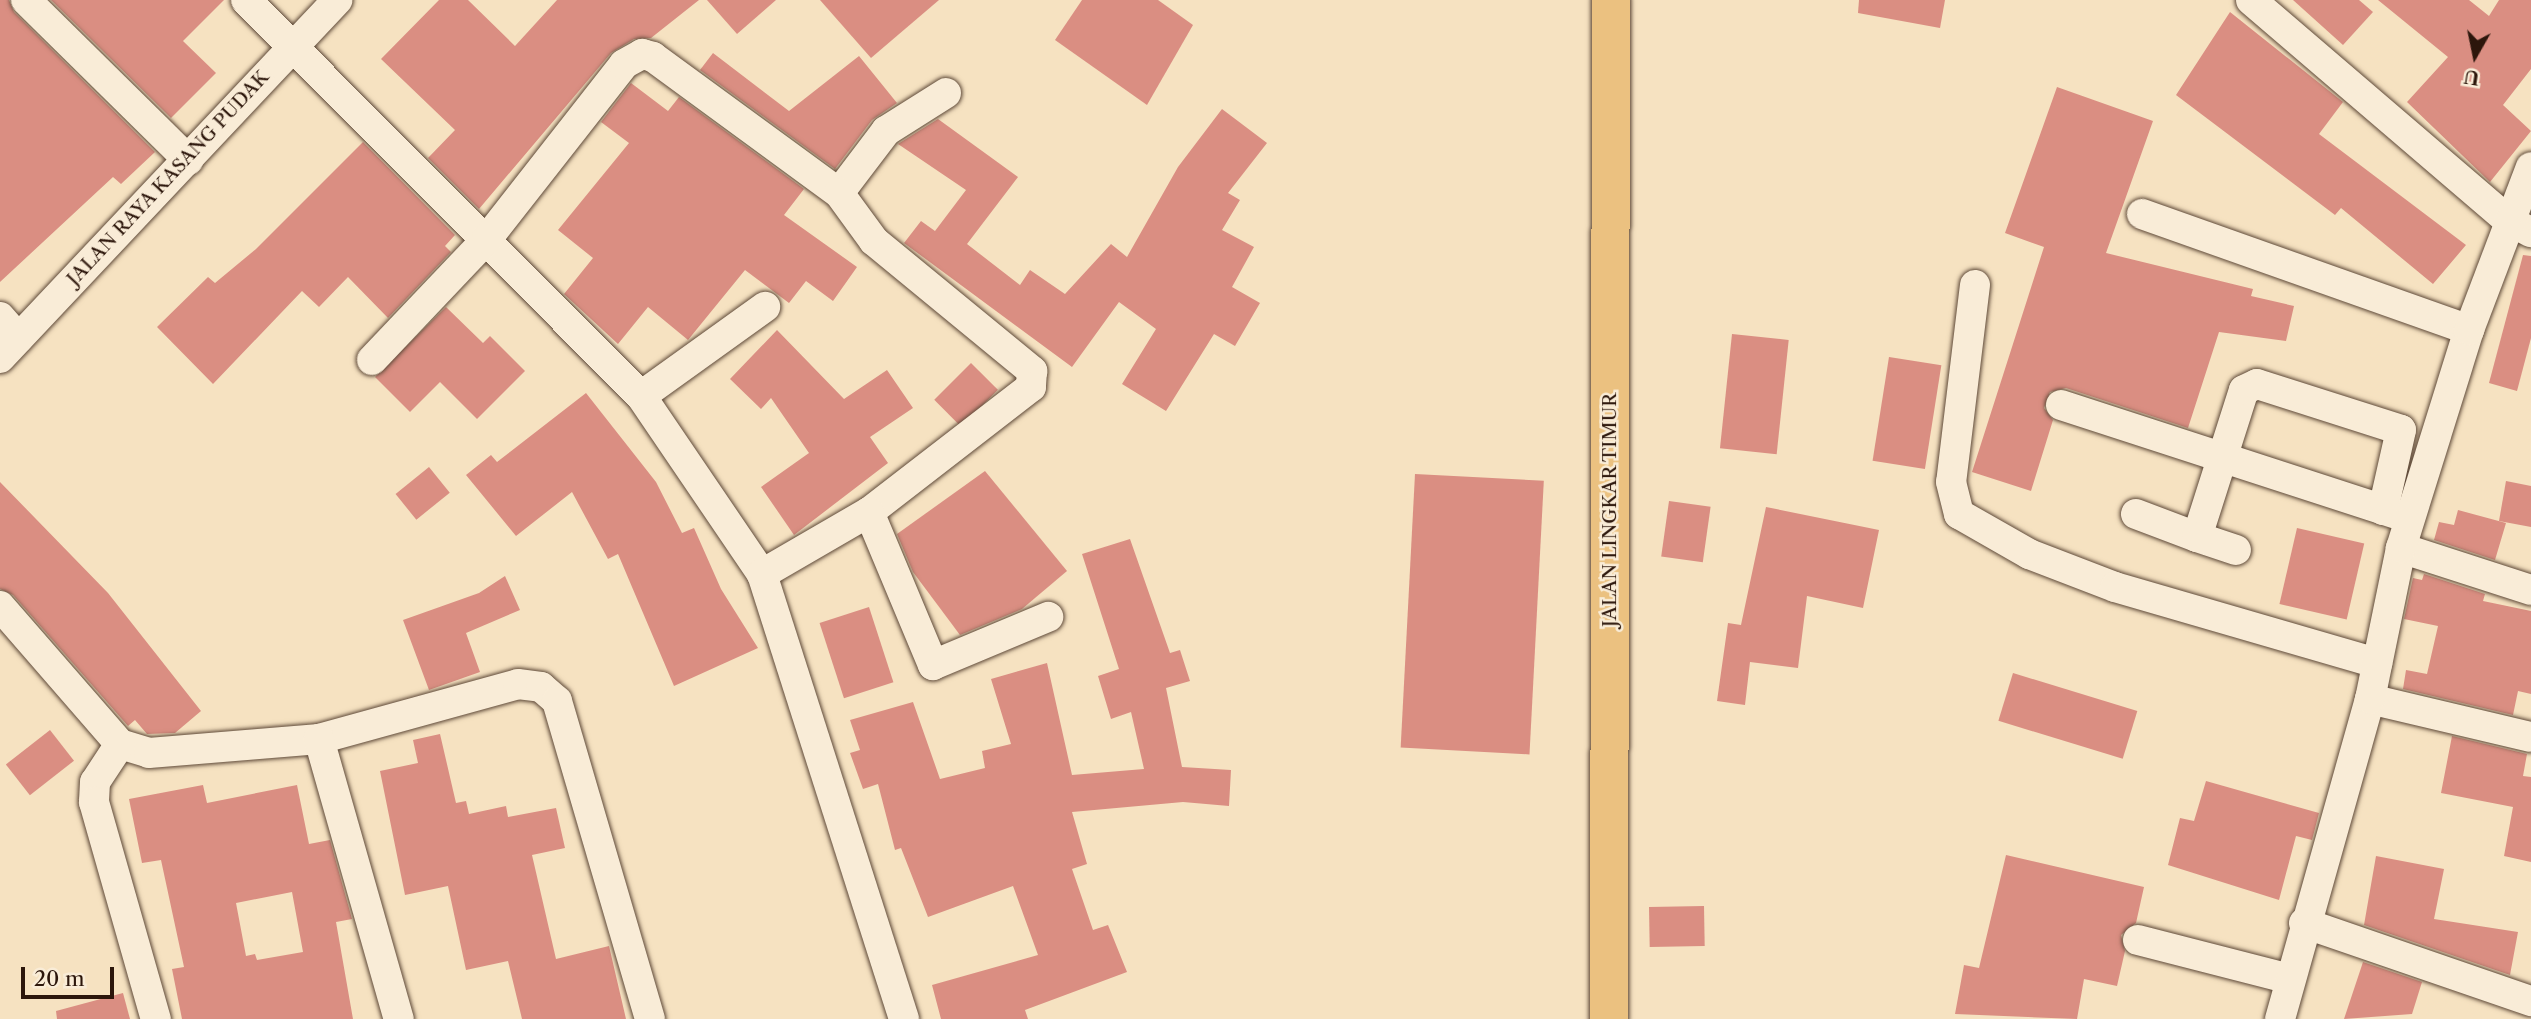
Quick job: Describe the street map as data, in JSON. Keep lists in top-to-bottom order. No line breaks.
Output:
{"streets":{"highway":["JALAN LINGKAR TIMUR"],"street":["JALAN RAYA KASANG PUDAK"]},"scale_bar":"20 m","north":"bottom"}
